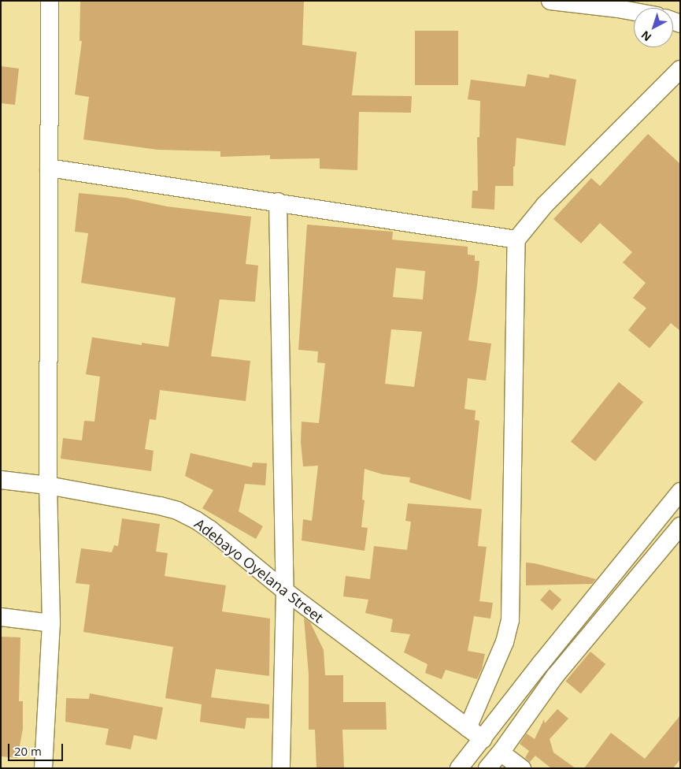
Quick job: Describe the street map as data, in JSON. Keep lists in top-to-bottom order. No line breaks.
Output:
{"streets":{"street":["Adebayo Oyelana Street"]},"scale_bar":"20 m","north":"bottom left"}
